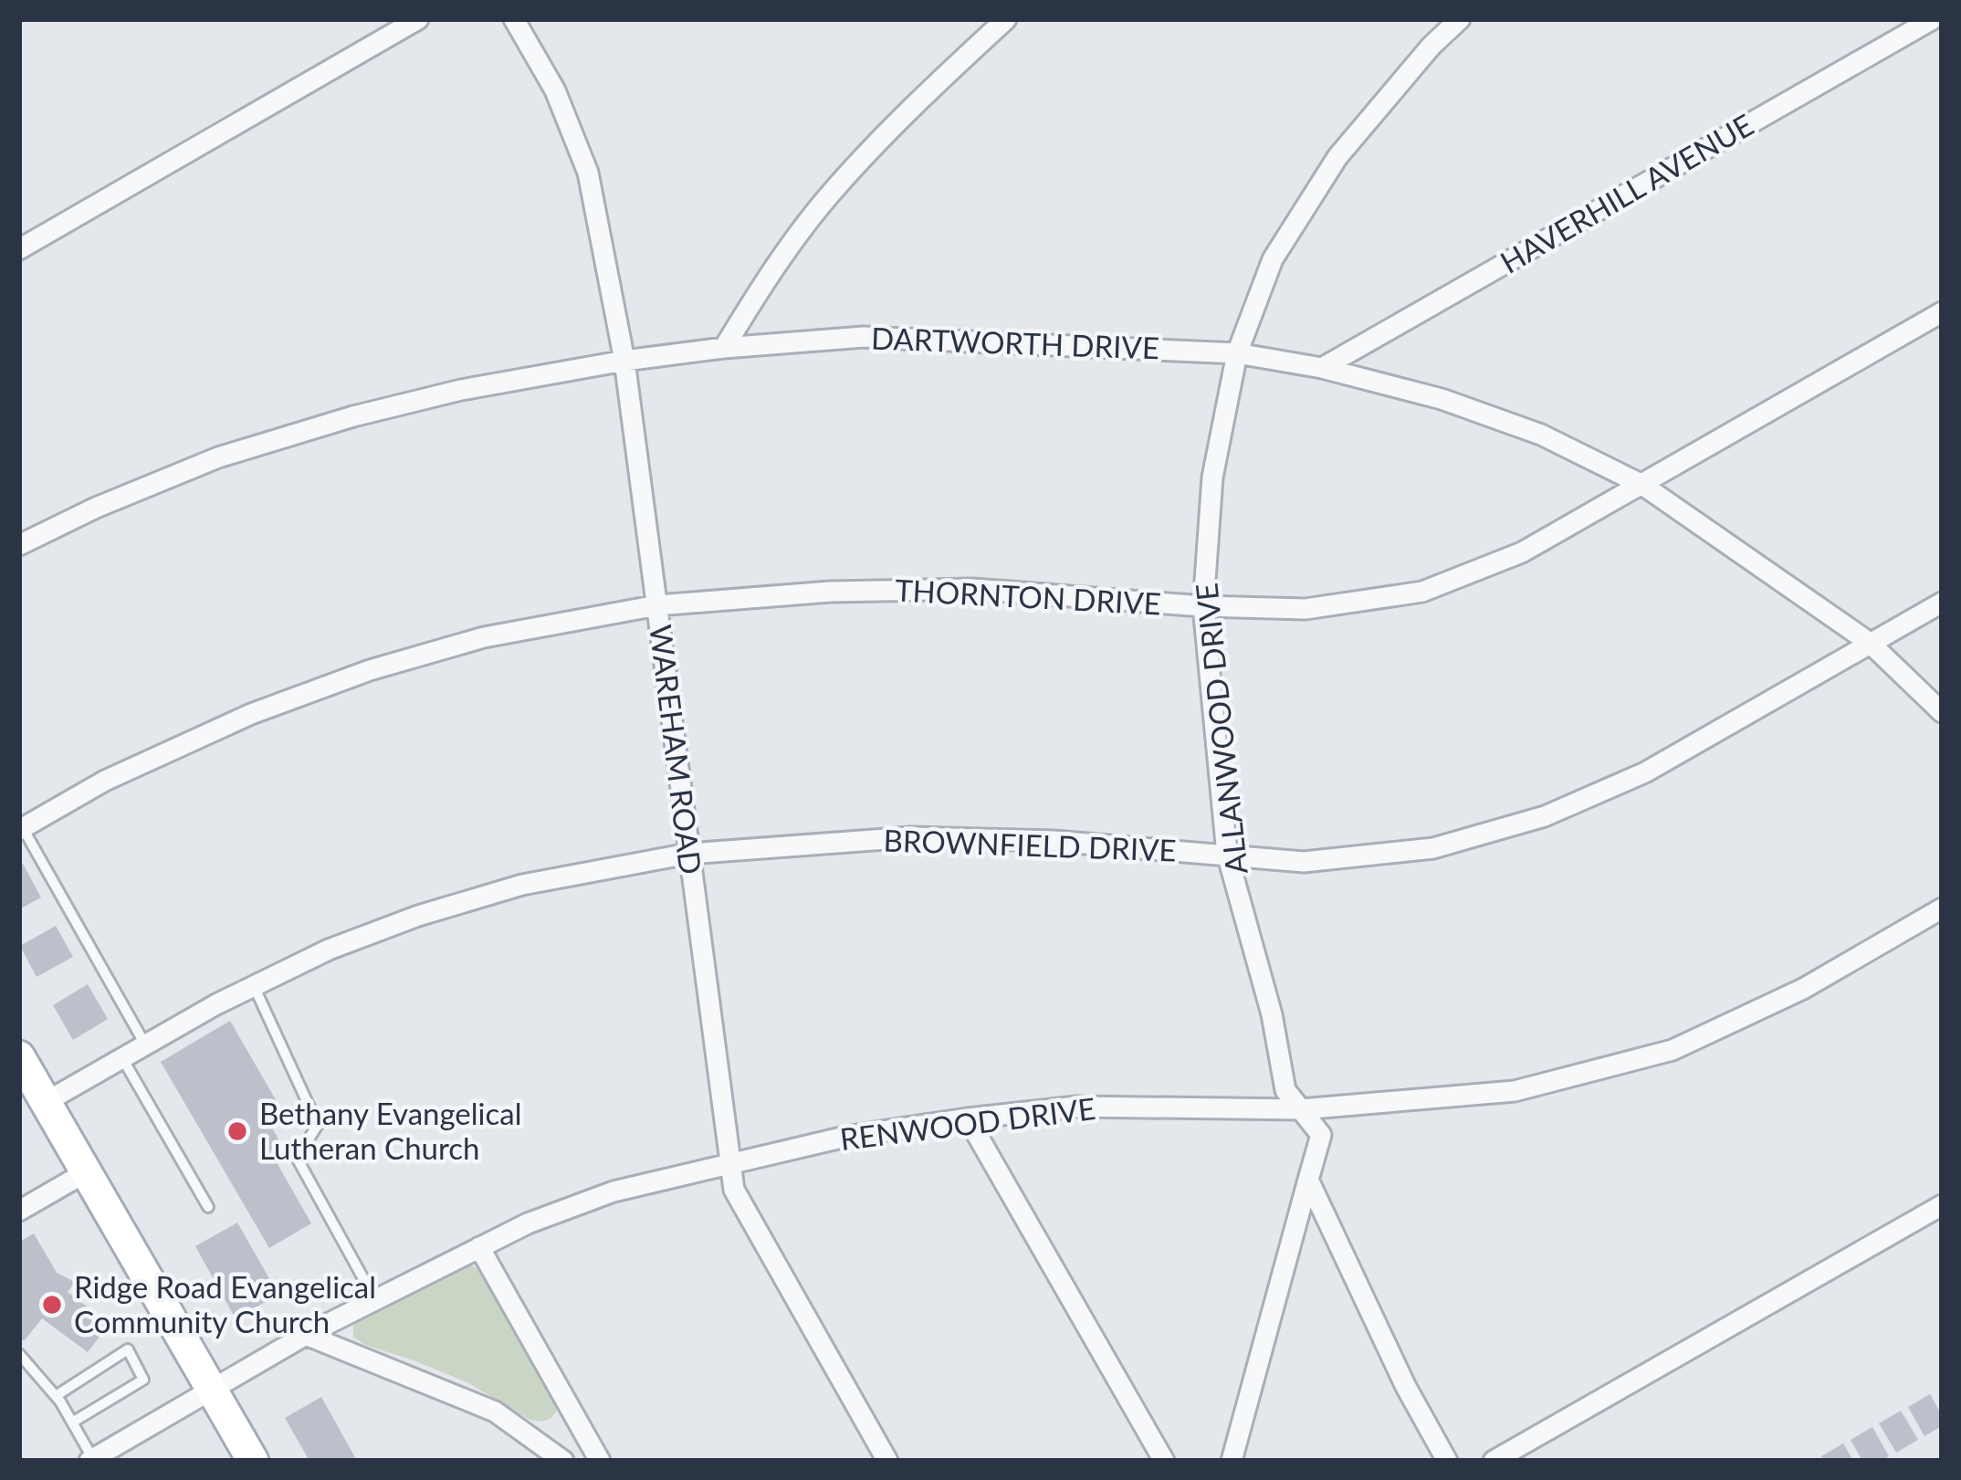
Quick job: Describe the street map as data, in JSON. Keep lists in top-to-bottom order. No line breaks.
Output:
{"streets":{"street":["HAVERHILL AVENUE","DARTWORTH DRIVE","THORNTON DRIVE","ALLANWOOD DRIVE","WAREHAM ROAD","BROWNFIELD DRIVE","RENWOOD DRIVE"]},"crossings":[["HAVERHILL AVENUE","DARTWORTH DRIVE"],["DARTWORTH DRIVE","THORNTON DRIVE"],["DARTWORTH DRIVE","ALLANWOOD DRIVE"],["DARTWORTH DRIVE","WAREHAM ROAD"],["DARTWORTH DRIVE","BROWNFIELD DRIVE"],["THORNTON DRIVE","ALLANWOOD DRIVE"],["THORNTON DRIVE","WAREHAM ROAD"],["ALLANWOOD DRIVE","BROWNFIELD DRIVE"],["ALLANWOOD DRIVE","RENWOOD DRIVE"],["WAREHAM ROAD","BROWNFIELD DRIVE"],["WAREHAM ROAD","RENWOOD DRIVE"]],"places":["Bethany Evangelical Lutheran Church","Ridge Road Evangelical Community Church"]}
